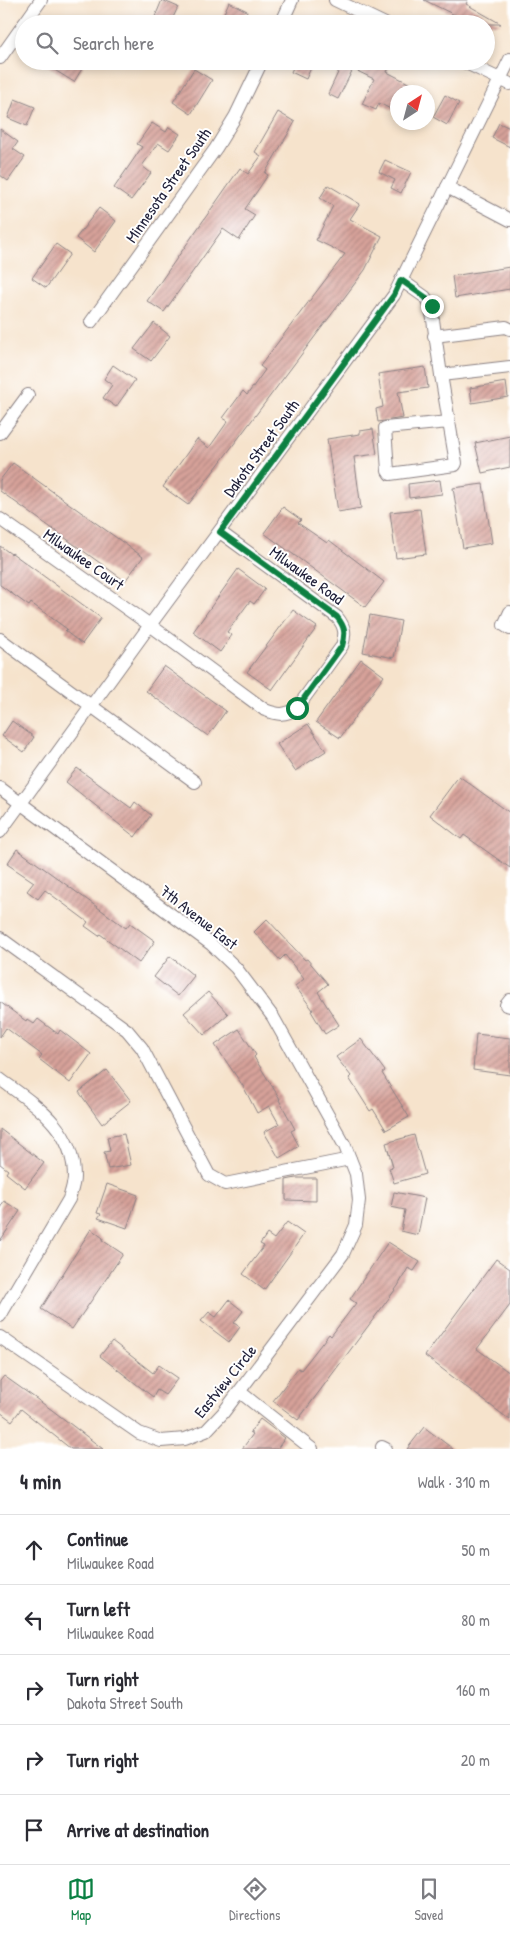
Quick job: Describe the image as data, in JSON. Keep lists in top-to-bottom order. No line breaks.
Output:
{"streets":{"street":["Minnesota Street South","Dakota Street South","Milwaukee Court","Milwaukee Road","7th Avenue East","Eastview Circle"]},"crossings":[["Dakota Street South","Milwaukee Court"],["Dakota Street South","Milwaukee Road"],["Dakota Street South","7th Avenue East"],["Milwaukee Court","Milwaukee Road"],["7th Avenue East","Eastview Circle"]],"north":"top right","page":{"search":"Search here","heading":["4 min","Walk · 310 m"],"list":[["Continue","Milwaukee Road","50 m"],["Turn left","Milwaukee Road","80 m"],["Turn right","Dakota Street South","160 m"],["Turn right","20 m"],"Arrive at destination"],"nav":["Map","Directions","Saved"]}}
